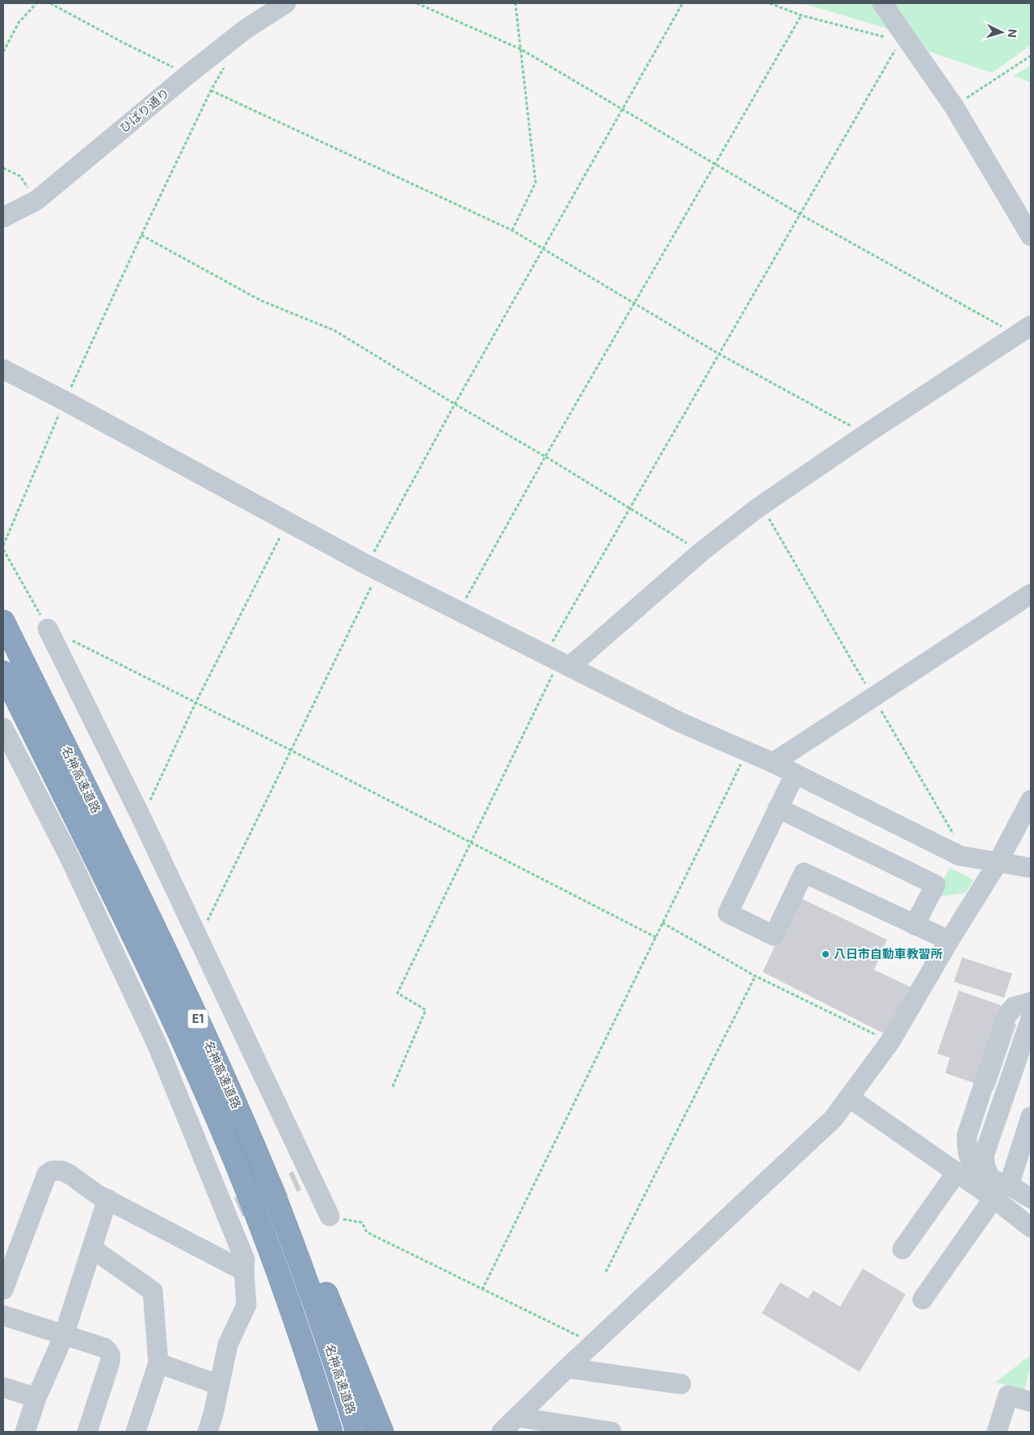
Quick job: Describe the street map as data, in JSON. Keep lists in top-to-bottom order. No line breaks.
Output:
{"streets":{"highway":["名神高速道路","E1"],"street":["ひばり通り"]},"places":["八日市自動車教習所"],"north":"right"}
